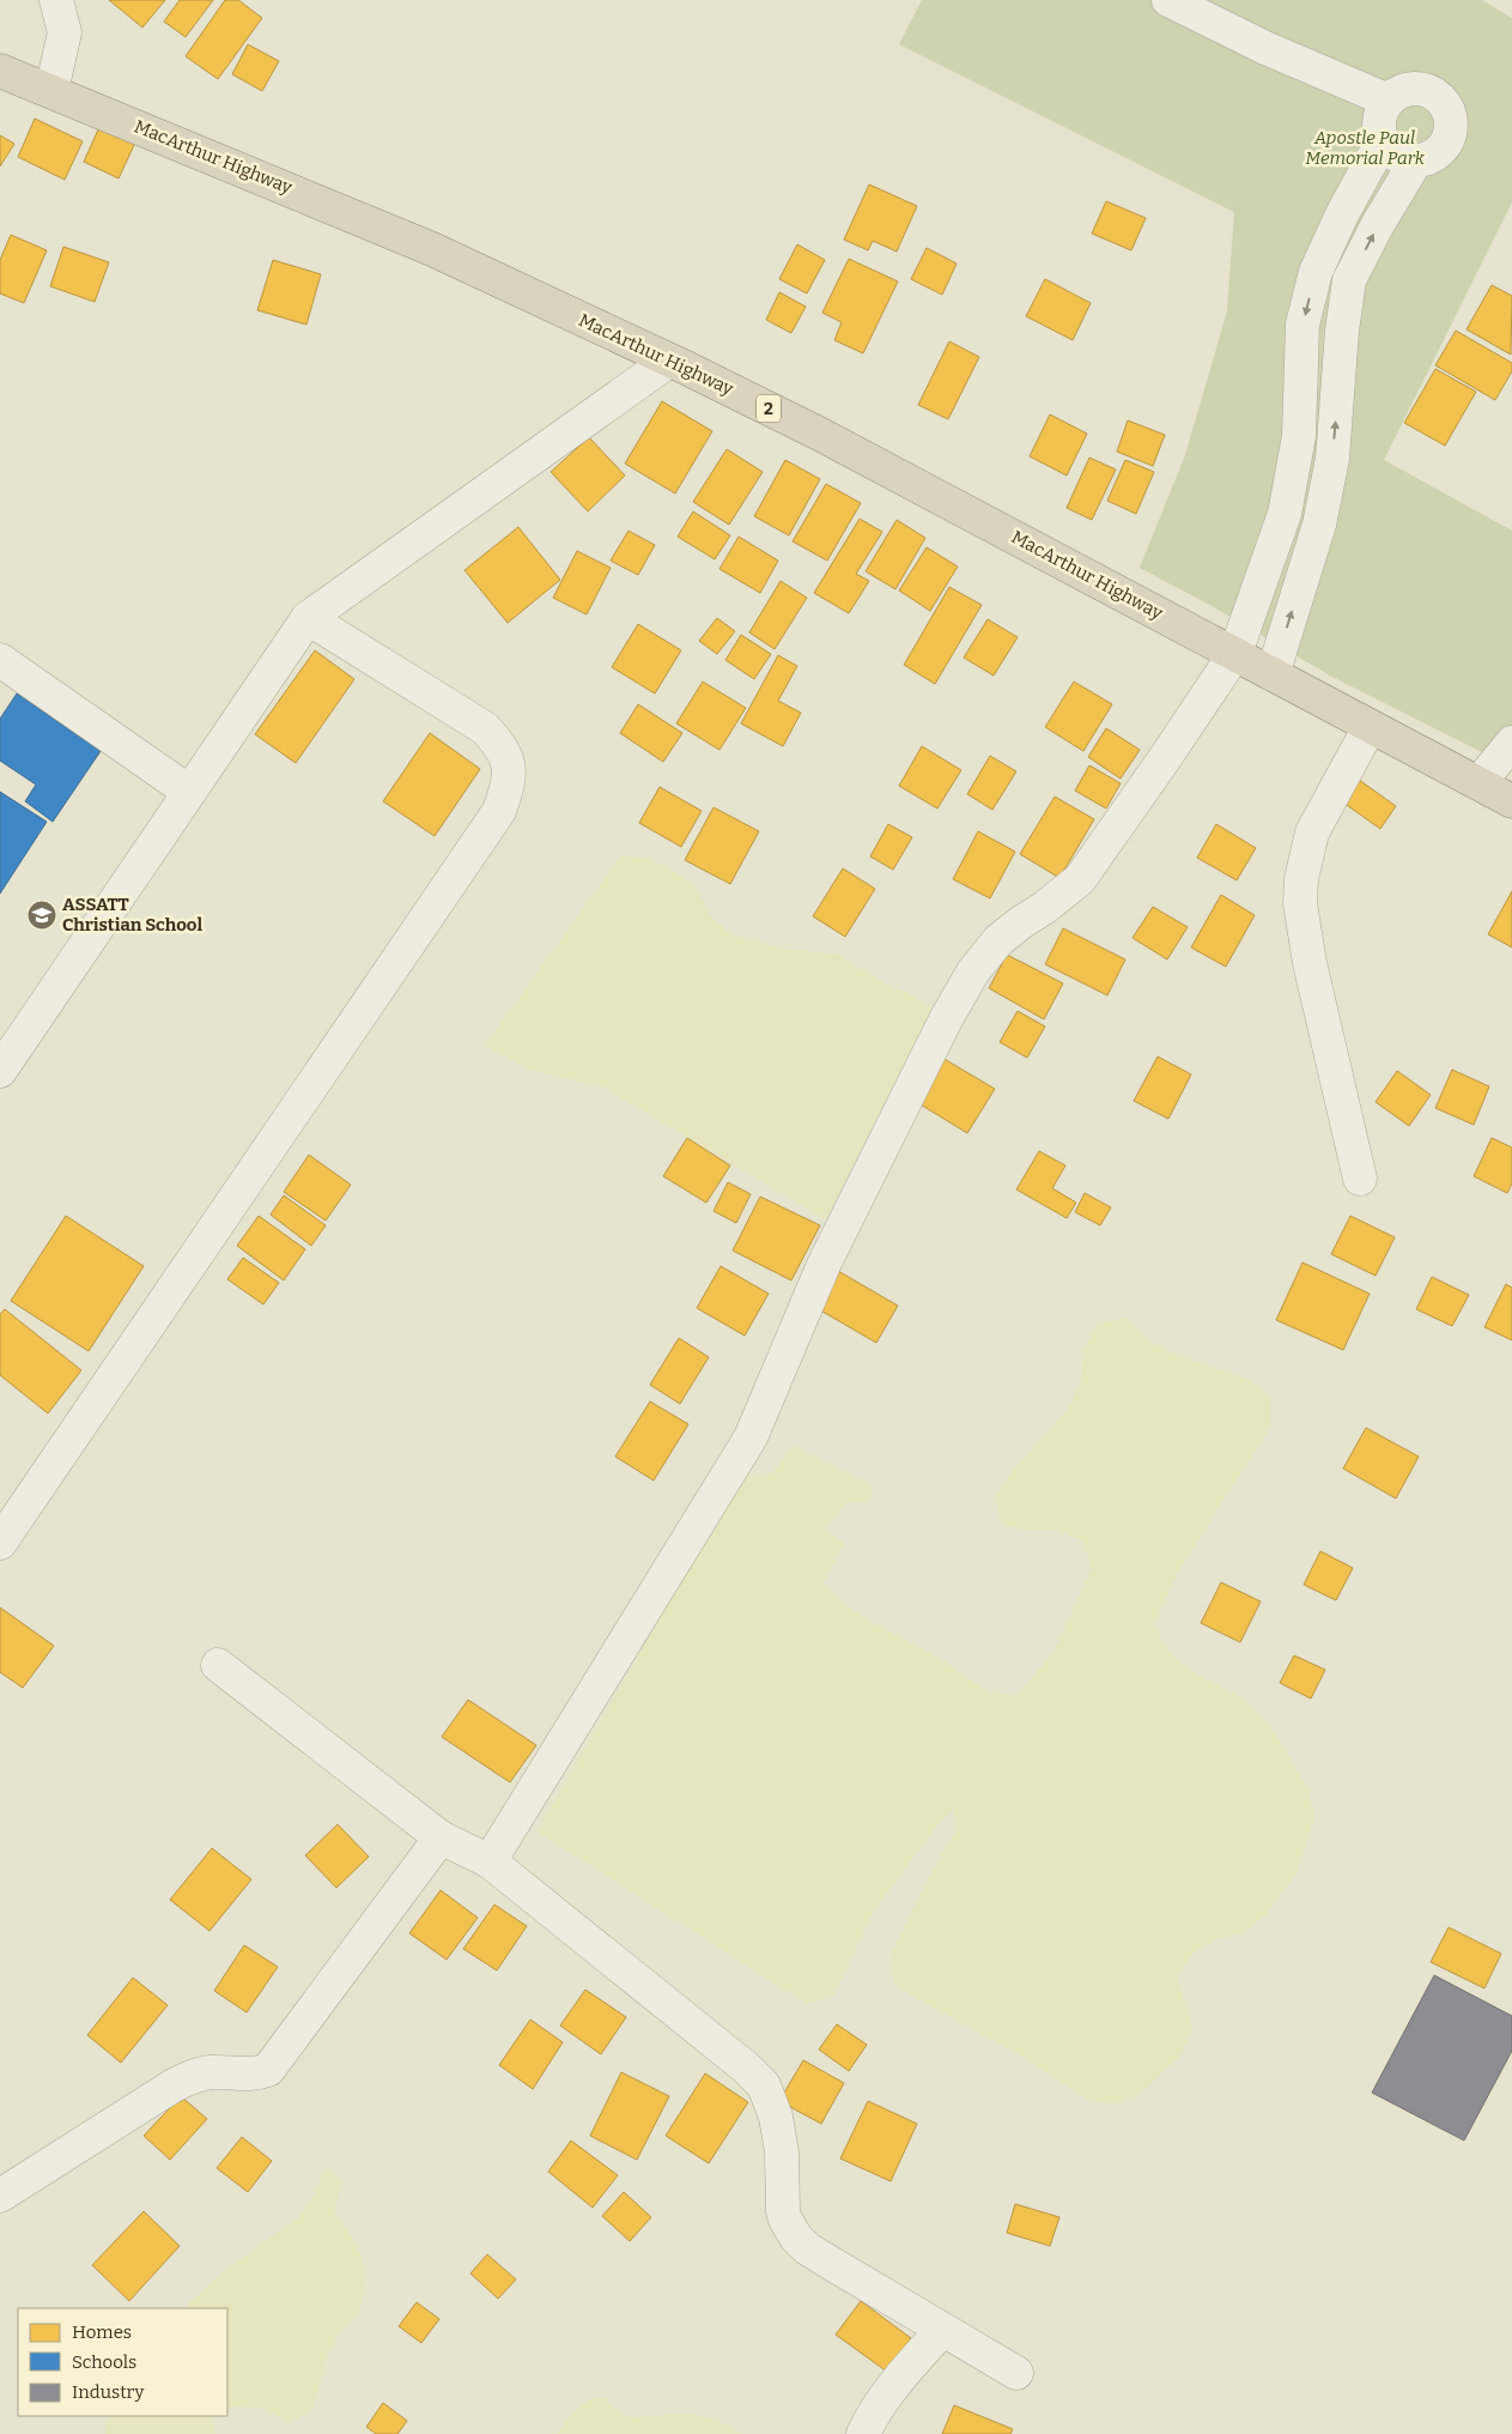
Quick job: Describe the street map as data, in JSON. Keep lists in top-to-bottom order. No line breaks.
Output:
{"streets":{"highway":["MacArthur Highway","2"]},"parks":["Apostle Paul Memorial Park"],"places":{"school or university":["ASSATT Christian School"]},"legend":["Homes","Schools","Industry"]}
